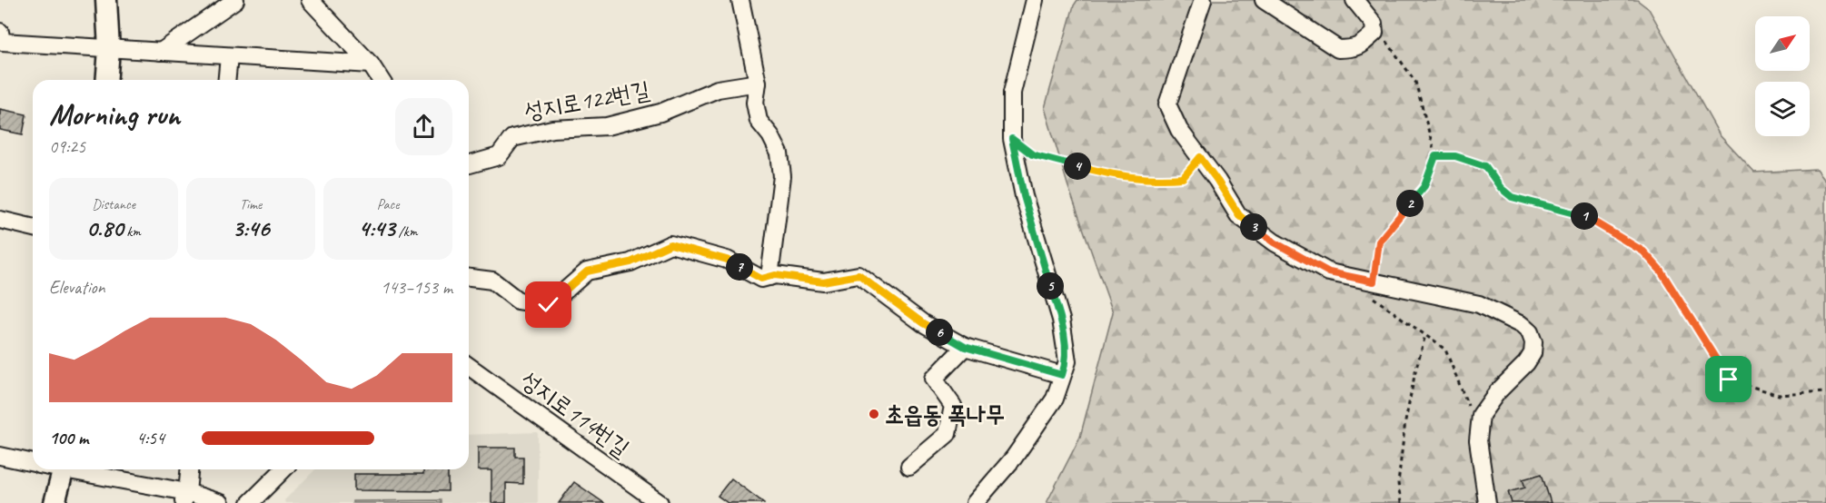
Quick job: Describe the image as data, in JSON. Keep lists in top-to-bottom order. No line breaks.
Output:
{"streets":{"street":["성지로122번길","성지로114번길"]},"places":["초읍동 폭나무"],"north":"top right","page":{"heading":["Morning run","09:25"],"pins":["4","2","1","3","7","5","6"],"stats":[["Distance","0.80 km"],["Time","3:46"],["Pace","4:43 /km"]],"chart":["Elevation","143–153 m"],"list":[{"name":"100 m","note":"4:54"}]}}
